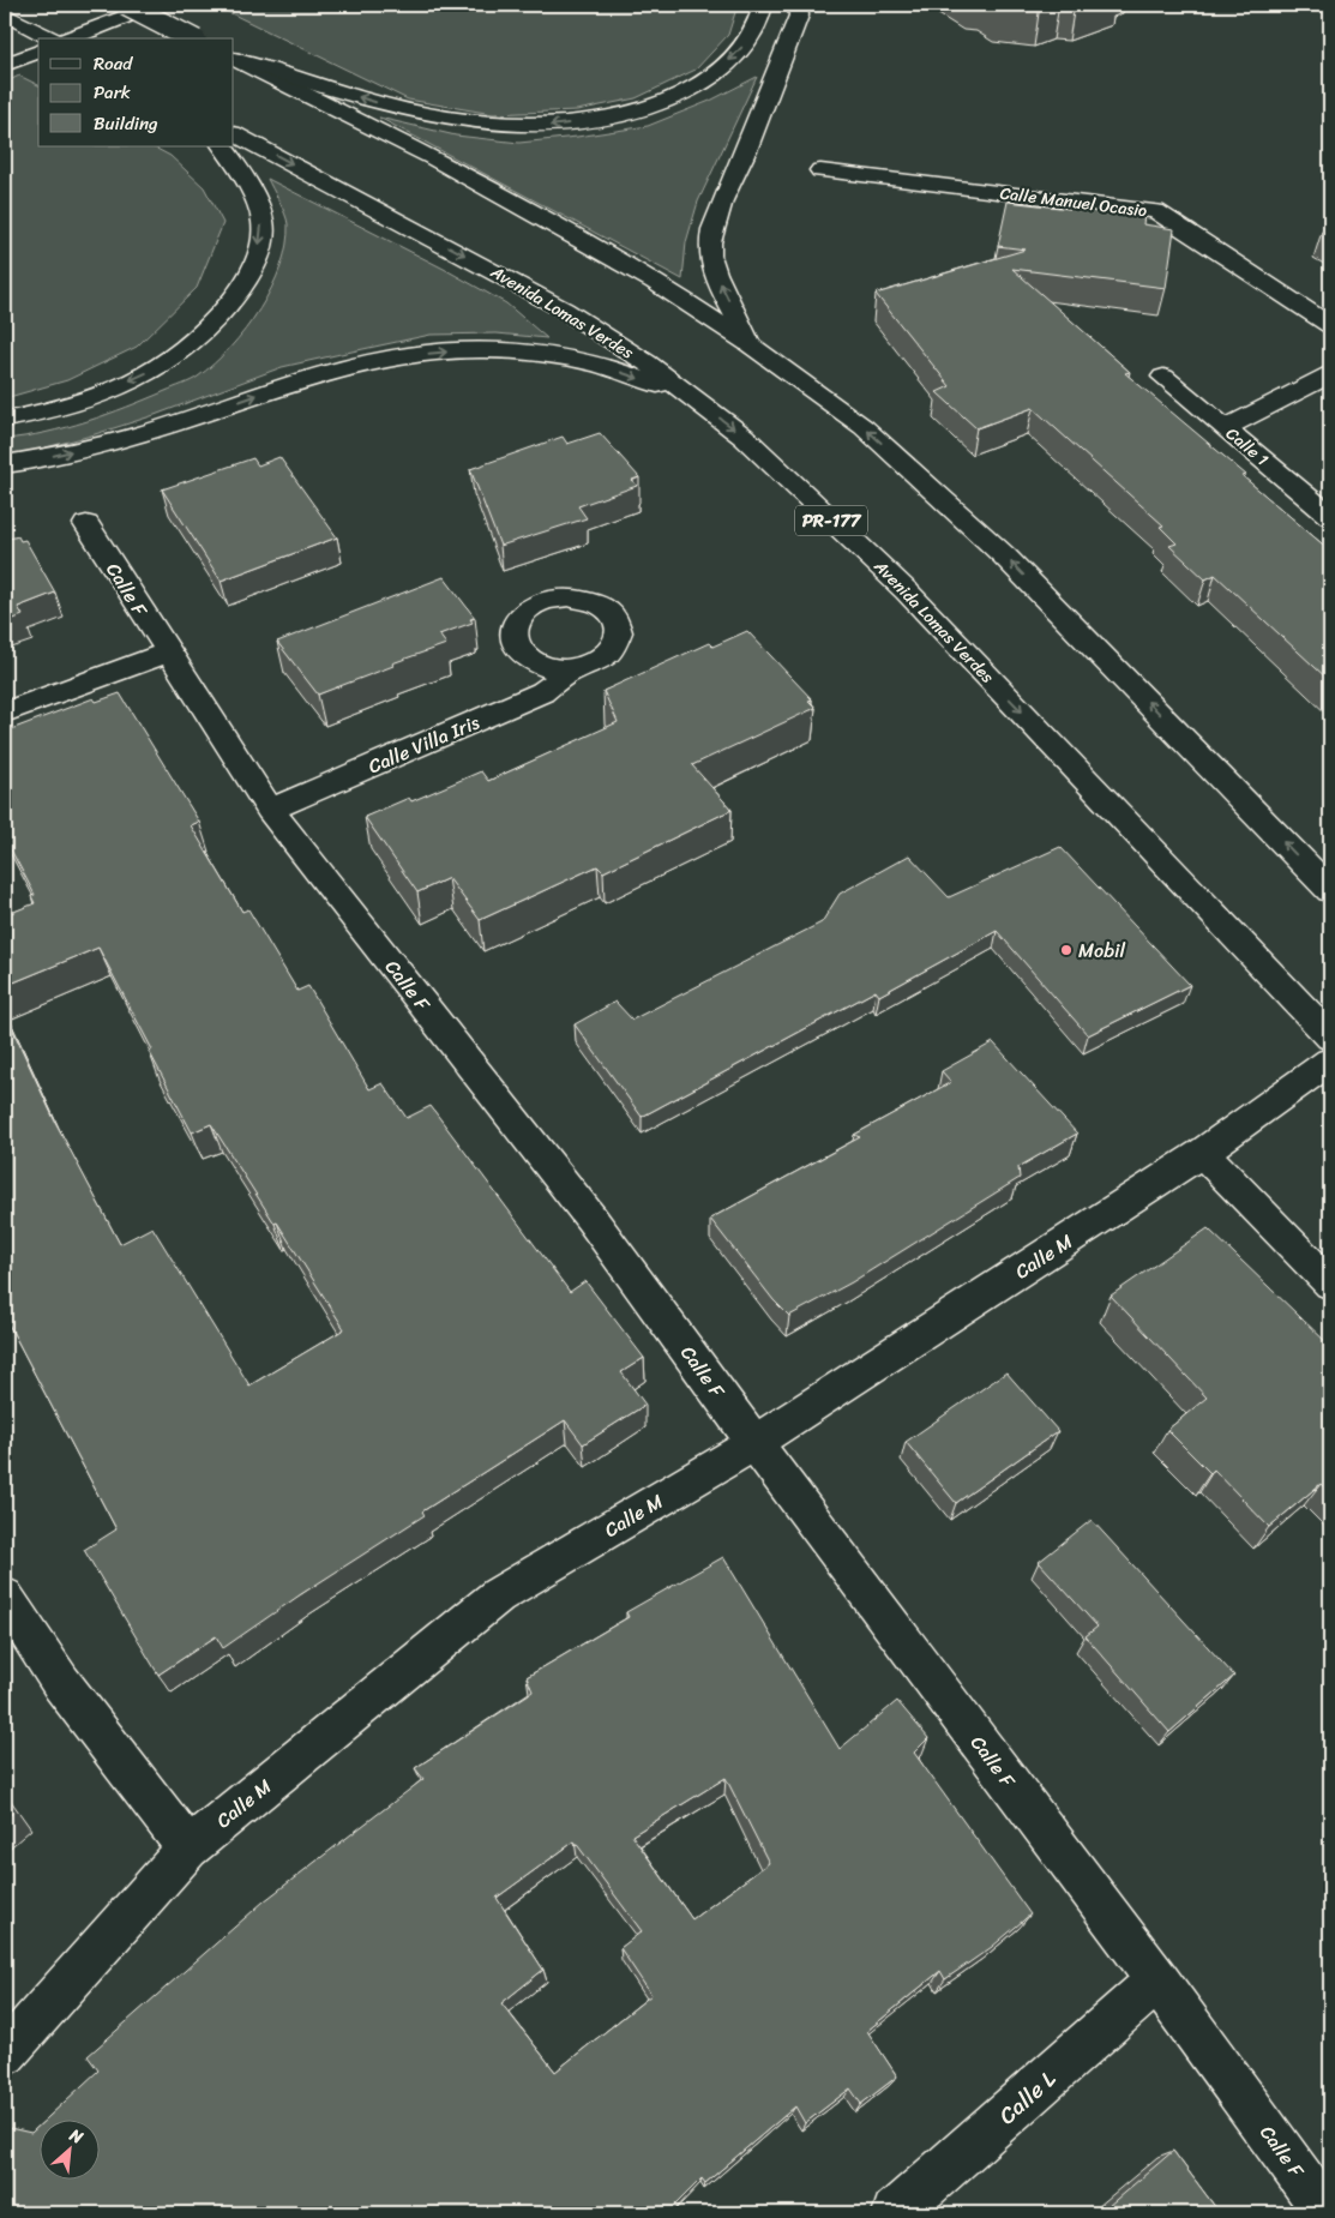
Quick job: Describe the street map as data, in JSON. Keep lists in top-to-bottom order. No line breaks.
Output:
{"streets":{"main road":["Calle Manuel Ocasio","Avenida Lomas Verdes","Calle 1","PR-177","Calle F","Calle Villa Iris","Calle M","Calle L"]},"crossings":[["Calle F","Calle Villa Iris"],["Calle F","Calle M"],["Calle F","Calle L"]],"places":["Mobil"],"legend":["Road","Park","Building"],"north":"top right"}
